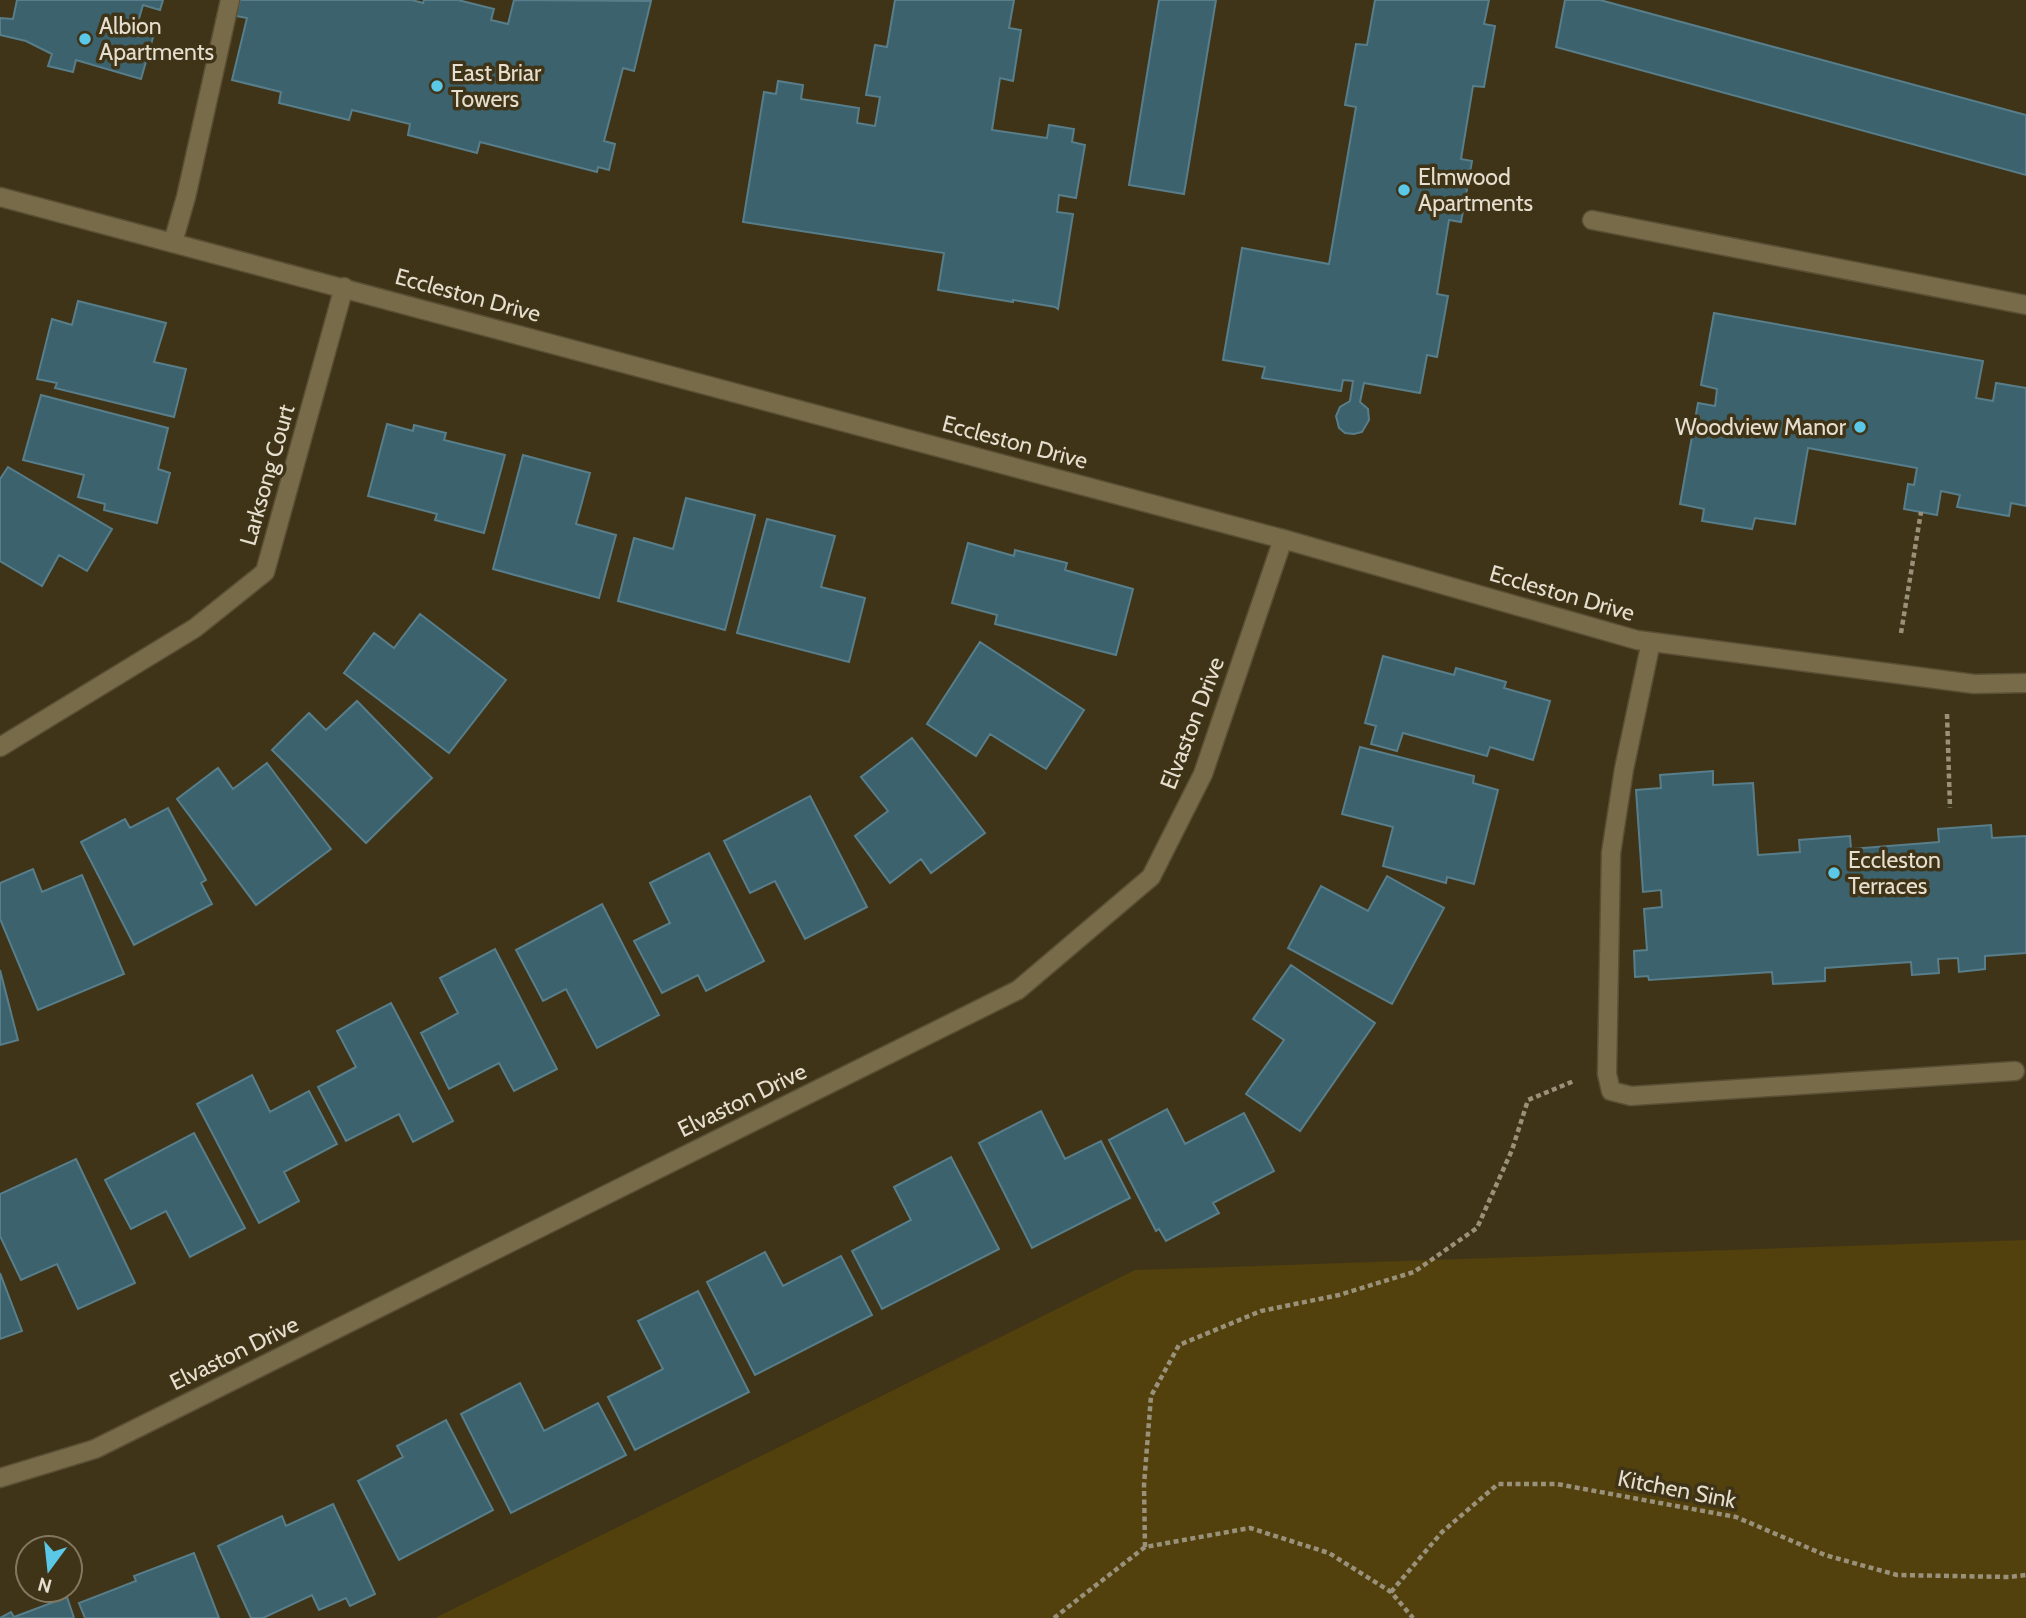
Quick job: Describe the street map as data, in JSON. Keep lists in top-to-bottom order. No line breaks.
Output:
{"streets":{"street":["Eccleston Drive","Larksong Court","Elvaston Drive"],"path":["Kitchen Sink"]},"crossings":[["Eccleston Drive","Larksong Court"],["Eccleston Drive","Elvaston Drive"]],"places":["Albion Apartments","East Briar Towers","Elmwood Apartments","Woodview Manor","Eccleston Terraces"],"north":"bottom"}
